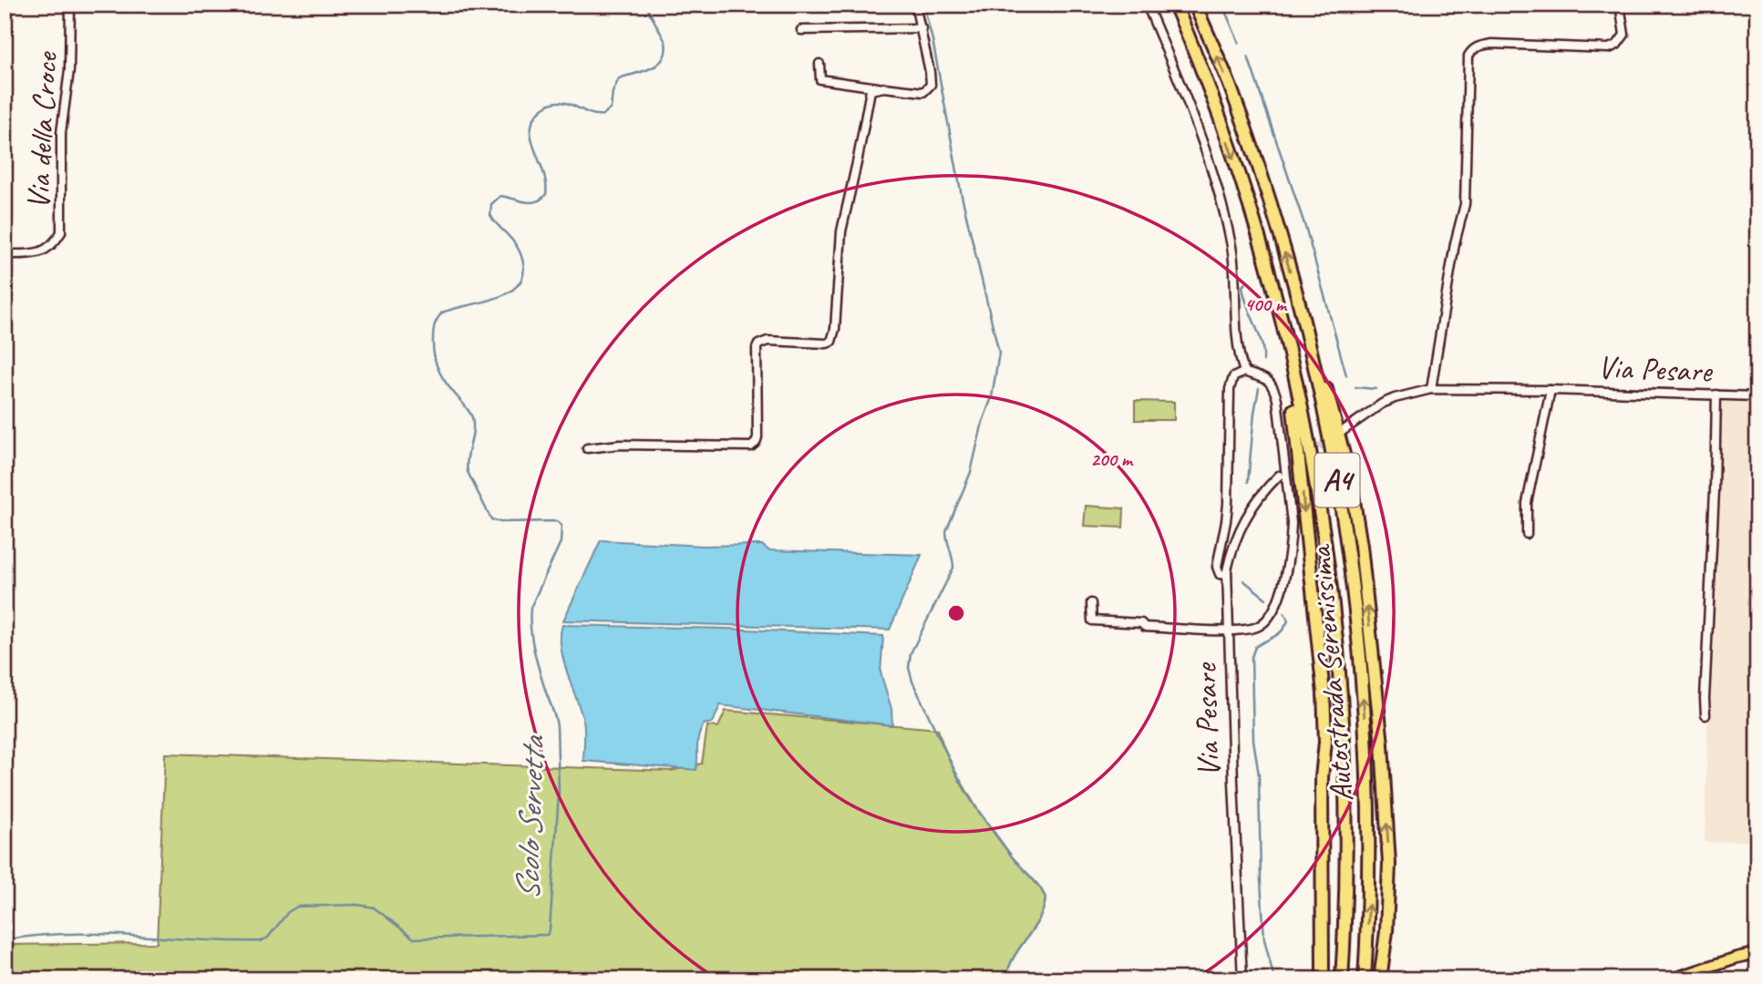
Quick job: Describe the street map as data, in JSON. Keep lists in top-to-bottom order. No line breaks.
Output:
{"streets":{"highway":["A4","Autostrada Serenissima"],"street":["Via della Croce","Via Pesare"]},"water":["Scolo Servetta"],"rings":["400 m","200 m"]}
